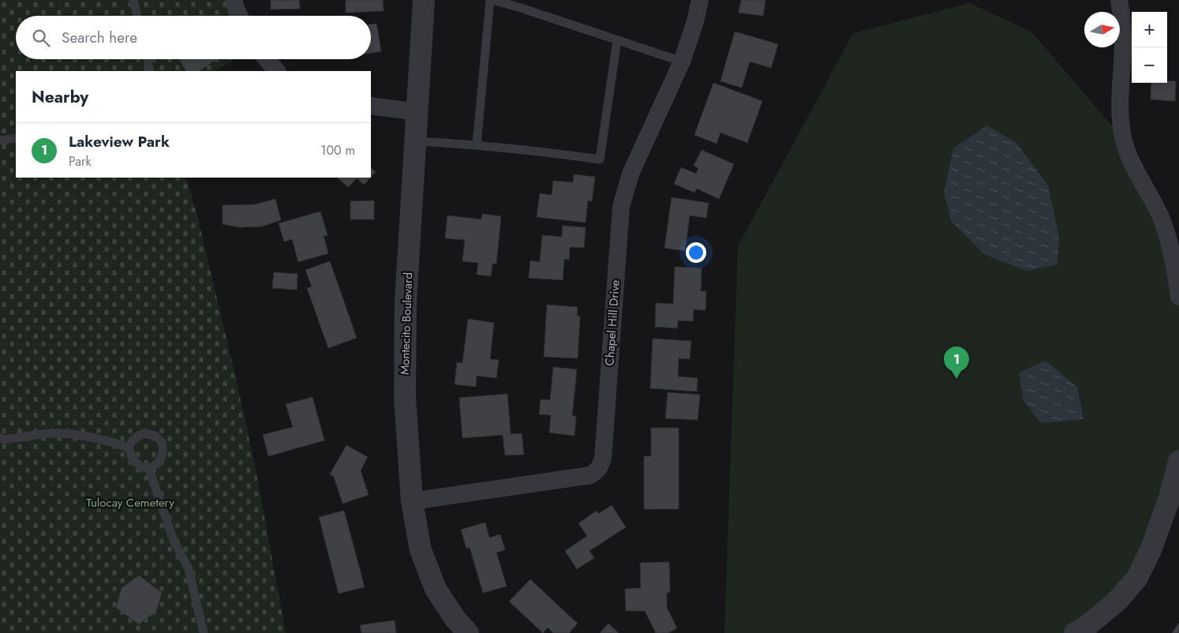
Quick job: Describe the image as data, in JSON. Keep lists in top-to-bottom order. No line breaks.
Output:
{"streets":{"street":["Chapel Hill Drive","Montecito Boulevard"]},"crossings":[["Chapel Hill Drive","Montecito Boulevard"]],"parks":["Tulocay Cemetery"],"north":"right","page":{"map_buttons":["+","−"],"search":"Search here","heading":"Nearby","list":[{"mark":"1","name":"Lakeview Park","note":"Park","value":"100 m"}],"pins":"1"}}
